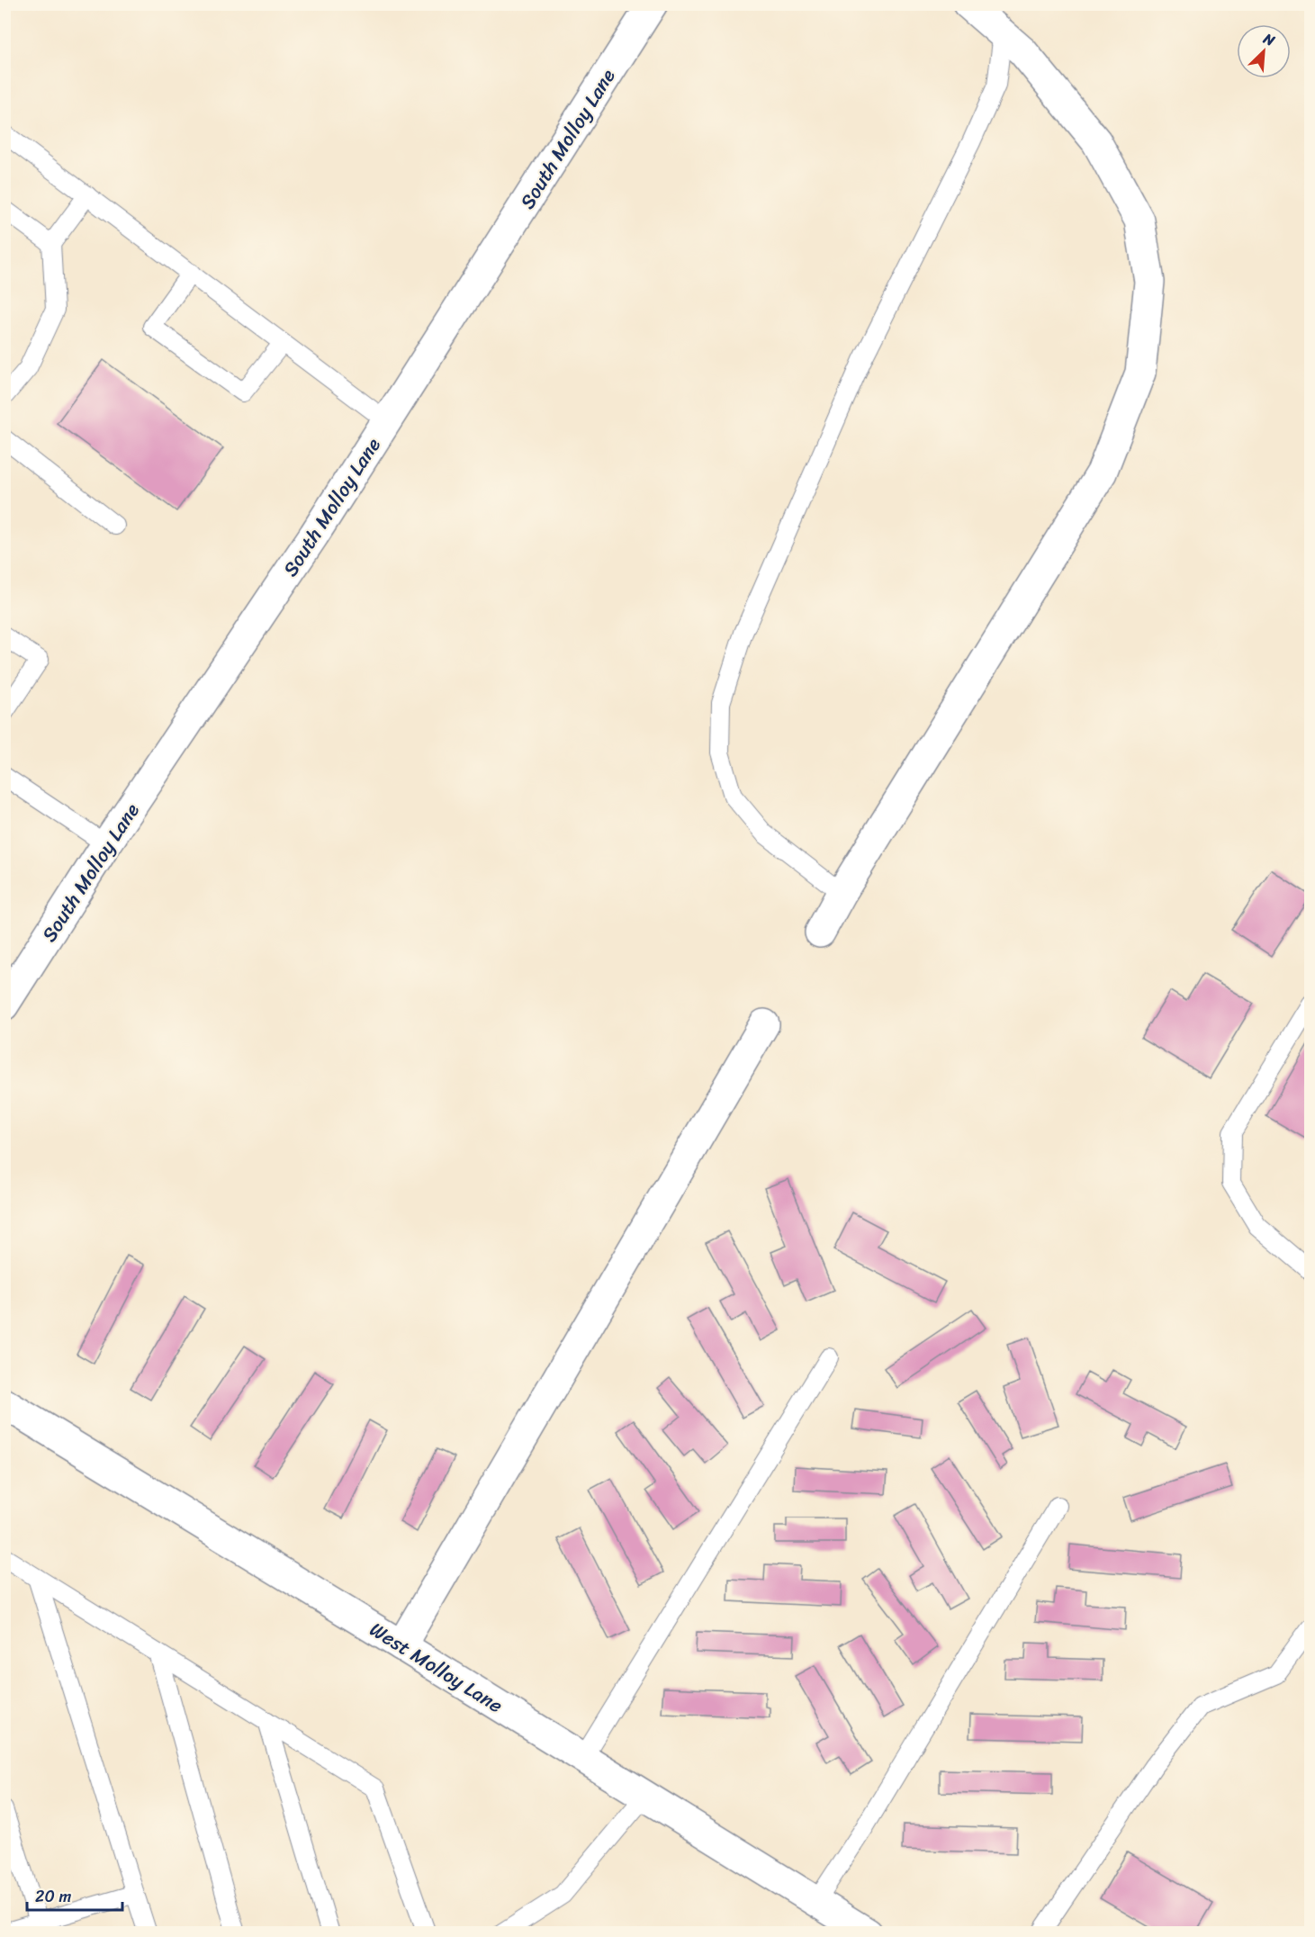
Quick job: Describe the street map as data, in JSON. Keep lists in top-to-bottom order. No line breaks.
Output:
{"streets":{"street":["South Molloy Lane","West Molloy Lane"]},"scale_bar":"20 m","north":"top right"}
